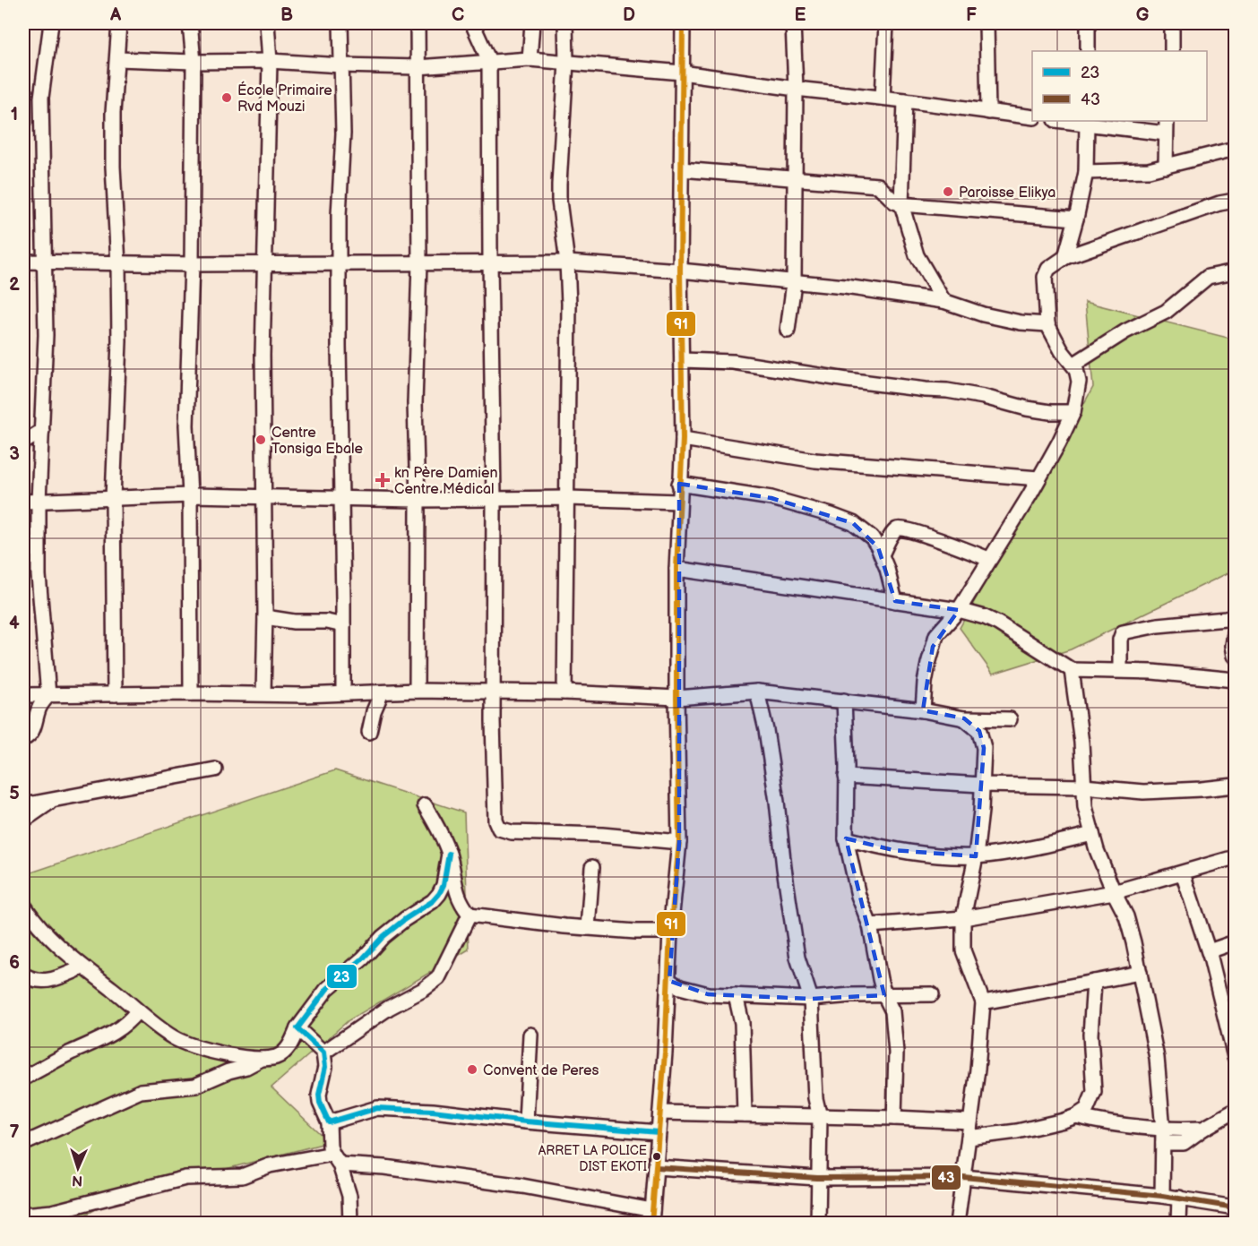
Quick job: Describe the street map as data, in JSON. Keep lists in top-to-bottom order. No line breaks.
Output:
{"places":{"other":["École Primaire Rvd Mouzi","Paroisse Elikya","Centre Tonsiga Ebale","Convent de Peres","ARRET LA POLICE DIST EKOTI"],"health":["kn Père Damien Centre Médical"]},"lines":["transit line 91","transit line 23","transit line 43"],"legend":["23","43"],"north":"bottom","grid":{"columns":["A","B","C","D","E","F","G"],"rows":["1","2","3","4","5","6","7"]}}
